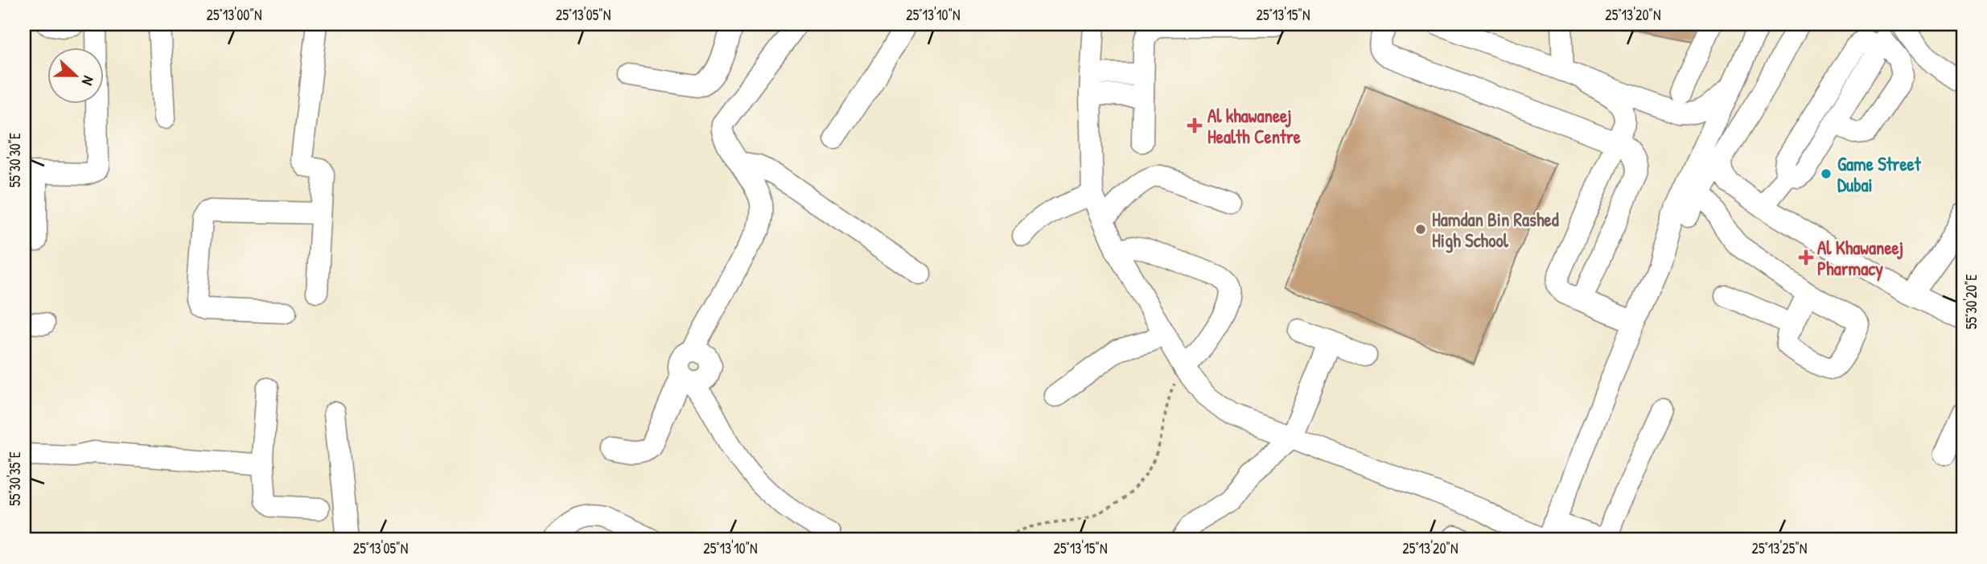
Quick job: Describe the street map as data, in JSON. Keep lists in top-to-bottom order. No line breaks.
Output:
{"places":{"health":["Al khawaneej Health Centre","Al Khawaneej Pharmacy"],"other":["Game Street Dubai","Hamdan Bin Rashed High School"]},"north":"right","coordinates":["25°13'00\"N","25°13'05\"N","25°13'10\"N","25°13'15\"N","25°13'20\"N","55°30'30\"E","55°30'20\"E","55°30'35\"E","25°13'25\"N"]}
